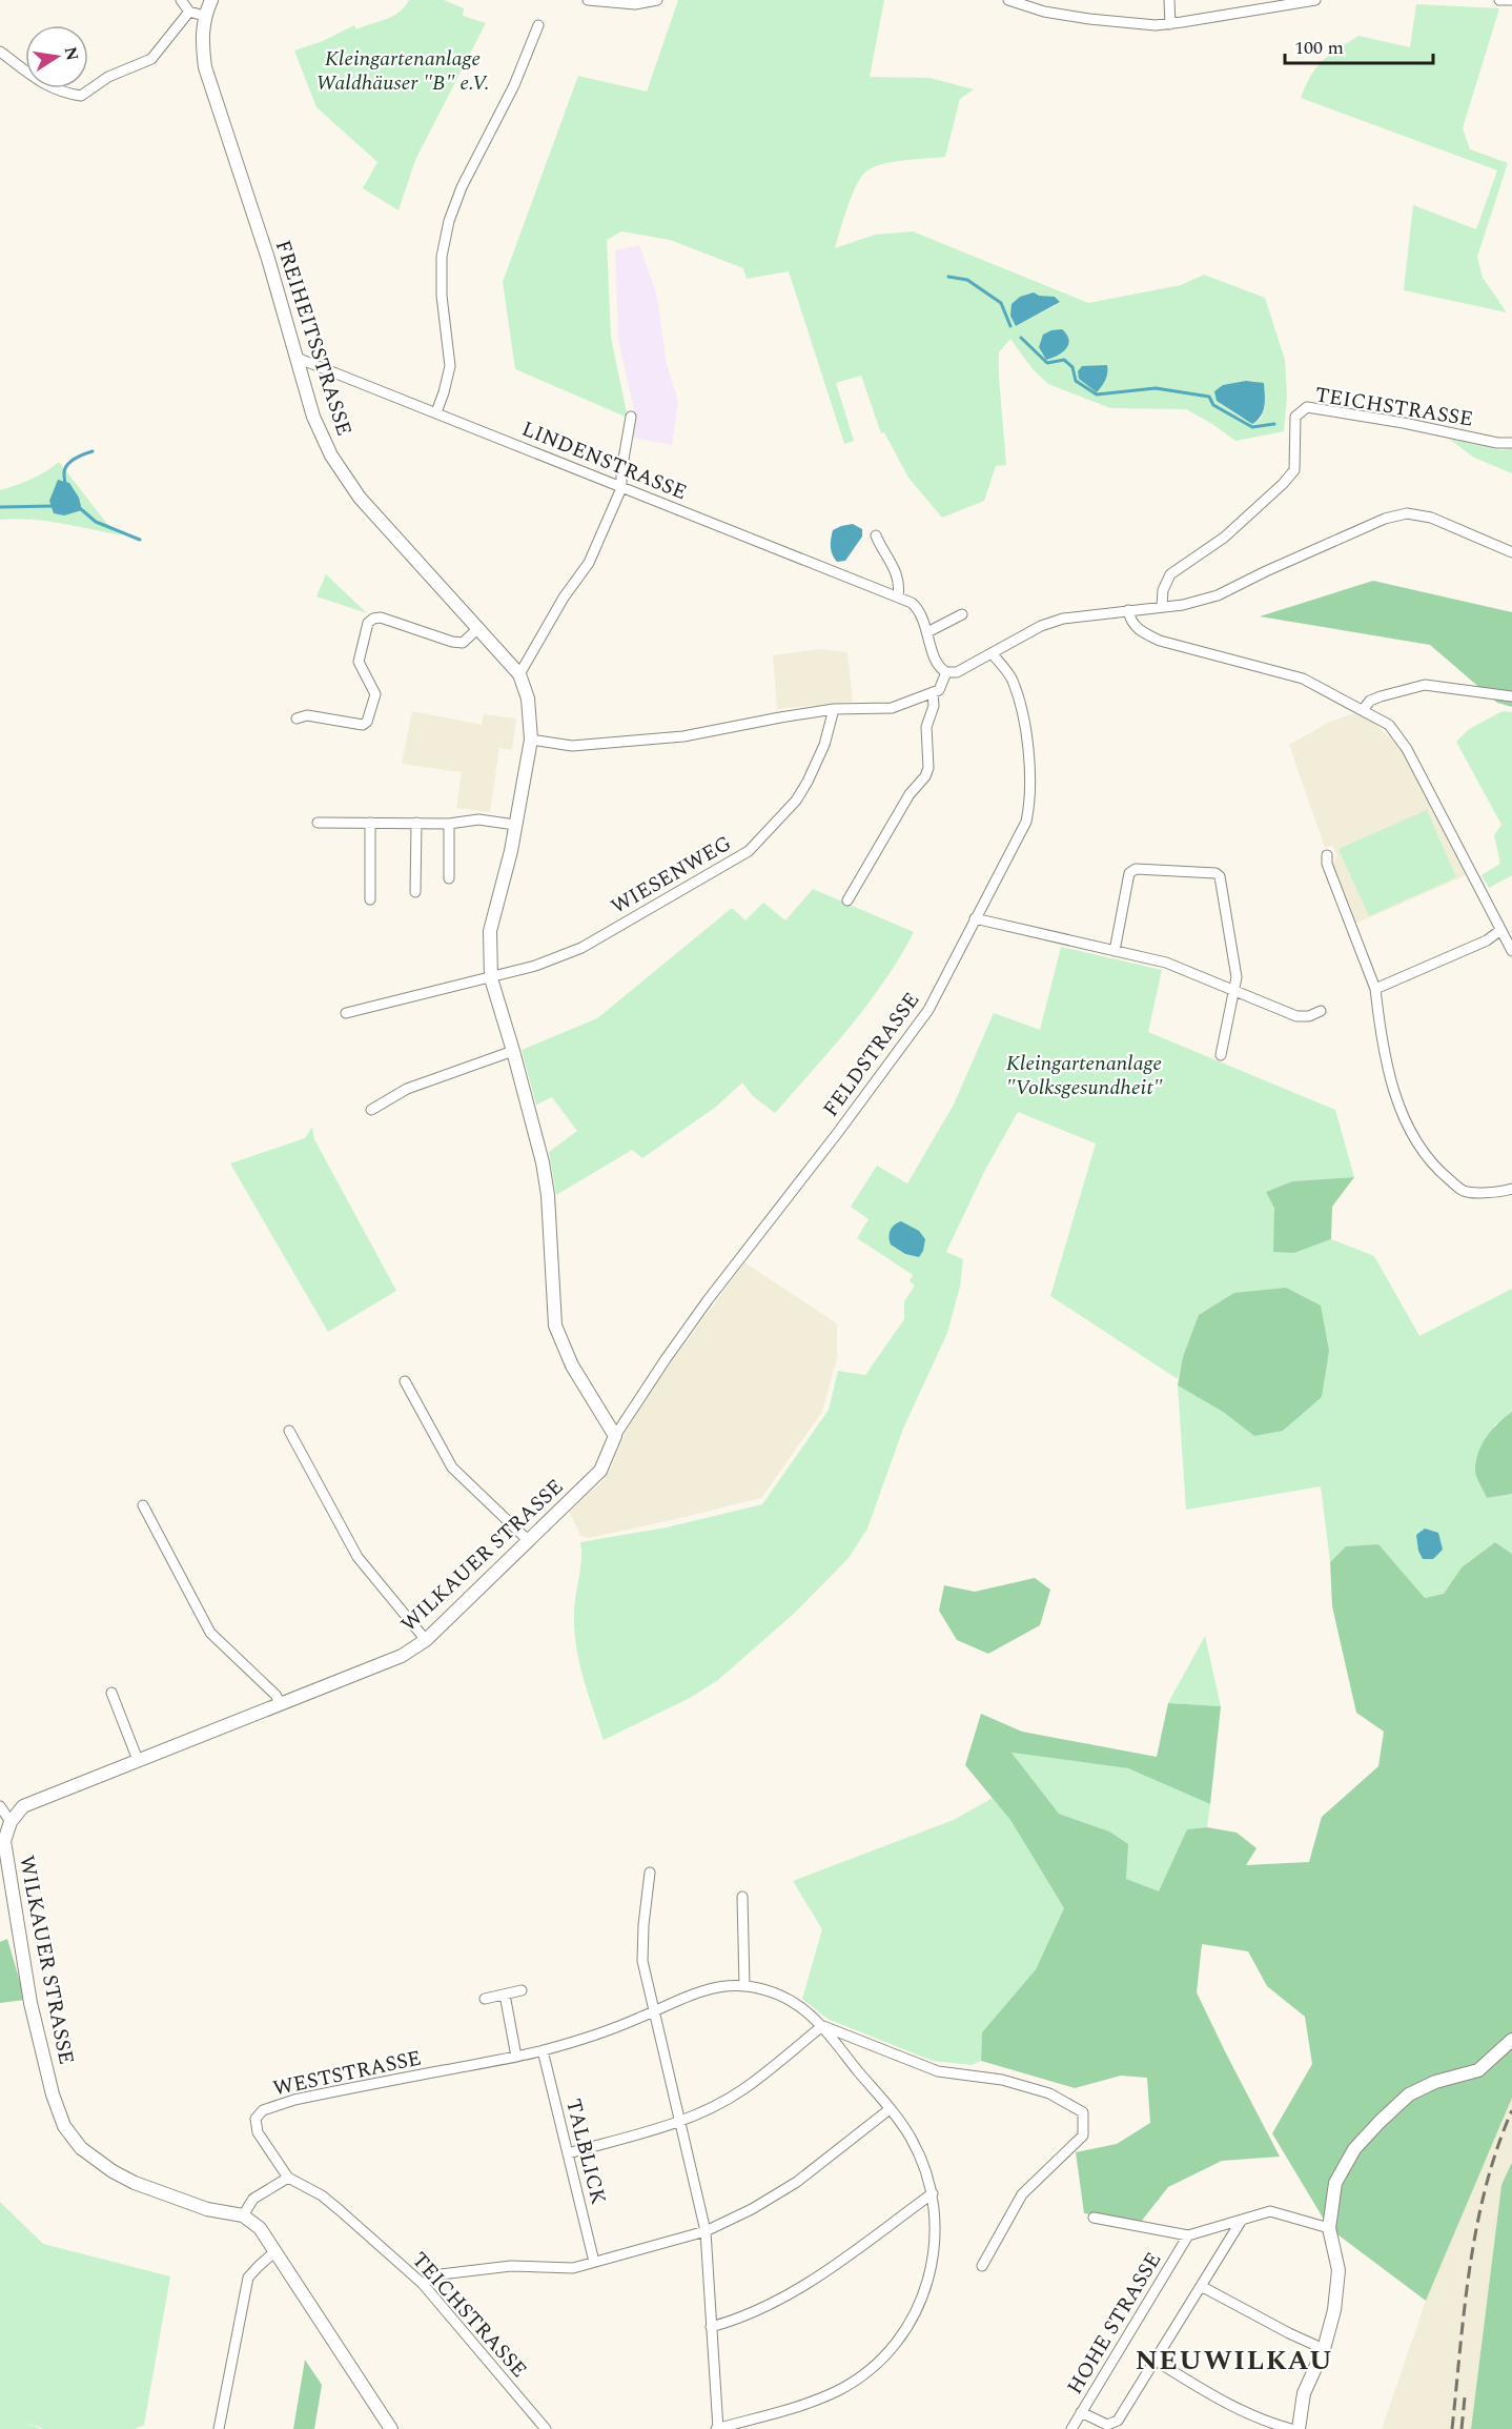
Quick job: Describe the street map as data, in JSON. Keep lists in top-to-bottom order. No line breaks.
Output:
{"streets":{"street":["FREIHEITSSTRASSE","TEICHSTRASSE","LINDENSTRASSE","WIESENWEG","FELDSTRASSE","WILKAUER STRASSE","WESTSTRASSE","TALBLICK","HOHE STRASSE"]},"crossings":[["FREIHEITSSTRASSE","LINDENSTRASSE"],["TEICHSTRASSE","WESTSTRASSE"],["FELDSTRASSE","WILKAUER STRASSE"],["WESTSTRASSE","TALBLICK"]],"districts":["NEUWILKAU"],"parks":["Kleingartenanlage Waldhäuser \"B\" e.V.","Kleingartenanlage \"Volksgesundheit\""],"scale_bar":"100 m","north":"right"}
